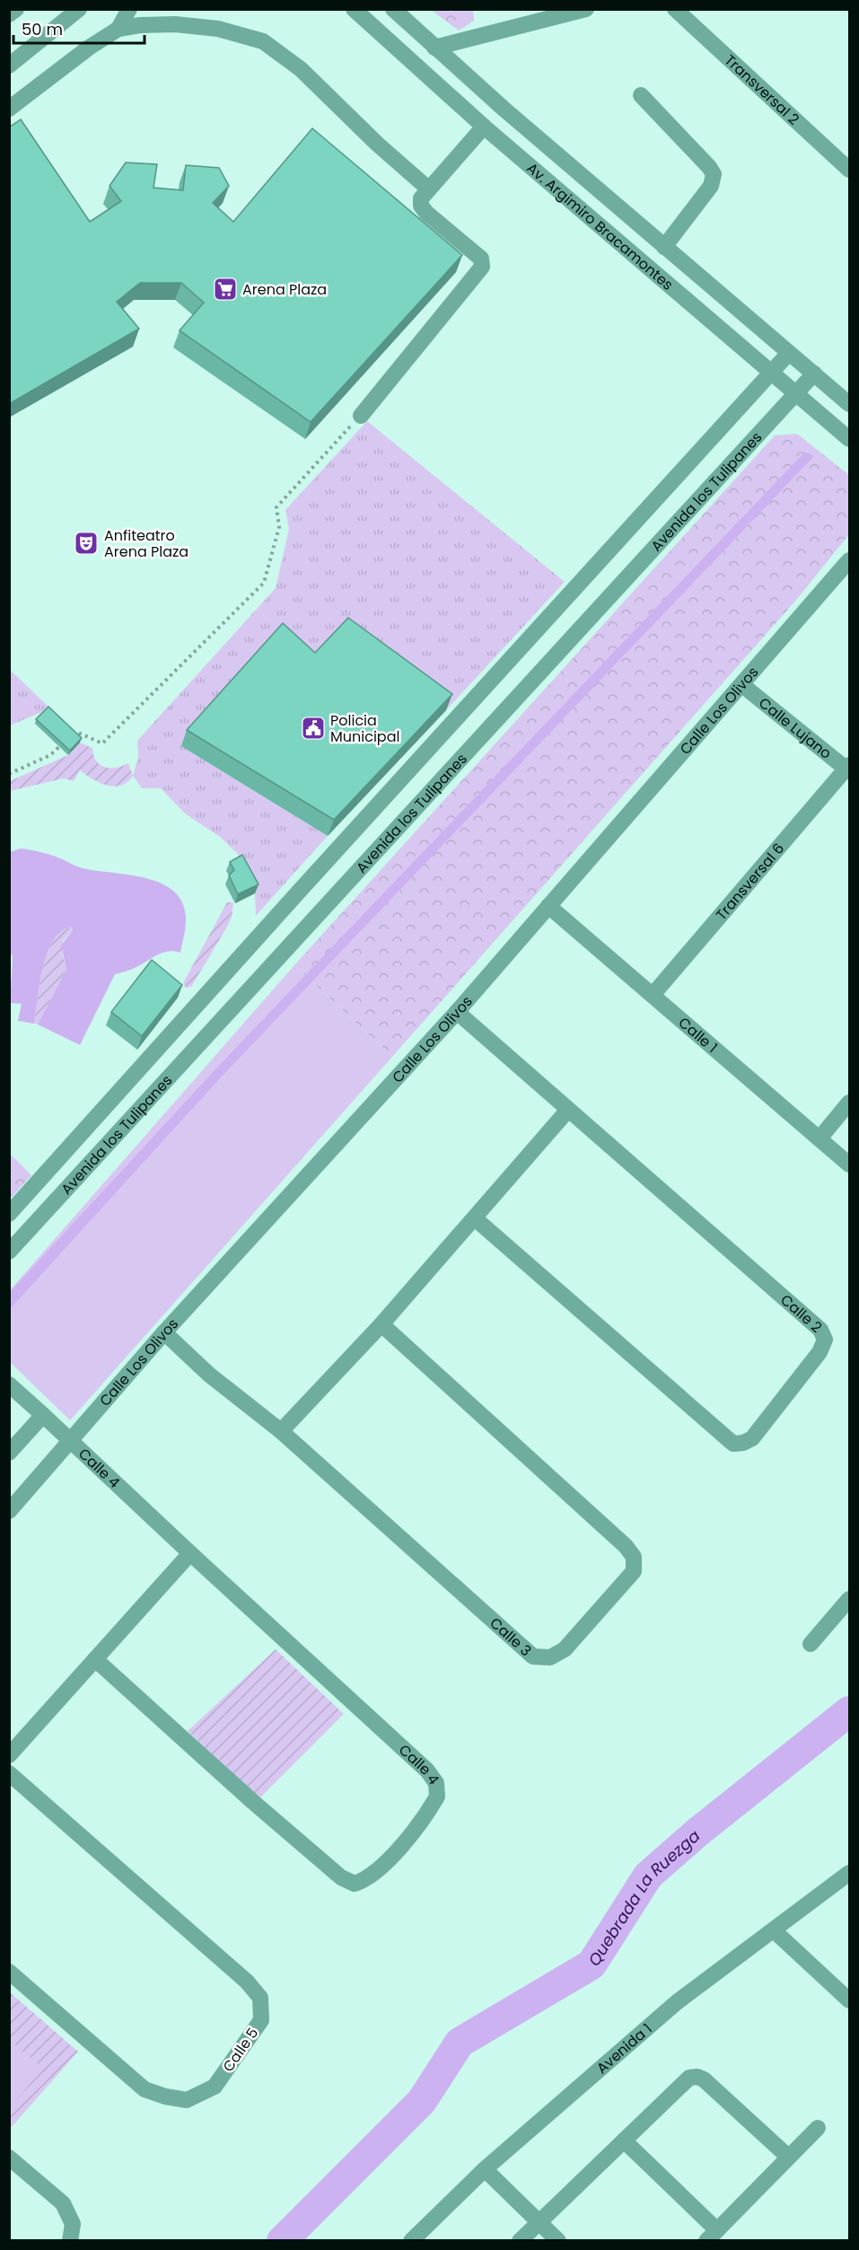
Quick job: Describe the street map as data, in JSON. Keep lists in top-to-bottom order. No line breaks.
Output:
{"streets":{"street":["Transversal 2","Av. Argimiro Bracamontes","Avenida los Tulipanes","Calle Los Olivos","Calle Lujano","Transversal 6","Calle 1","Calle 2","Calle 4","Calle 3","Avenida 1","Calle 5"]},"crossings":[["Av. Argimiro Bracamontes","Avenida los Tulipanes"],["Calle Los Olivos","Calle Lujano"],["Calle Los Olivos","Calle 1"],["Calle Los Olivos","Calle 2"],["Calle Los Olivos","Calle 4"],["Calle Los Olivos","Calle 3"],["Calle Lujano","Transversal 6"],["Transversal 6","Calle 1"]],"water":["Quebrada La Ruezga"],"places":{"supermarket":["Arena Plaza"],"theatre":["Anfiteatro Arena Plaza"],"public building":["Policia Municipal"]},"scale_bar":"50 m"}
